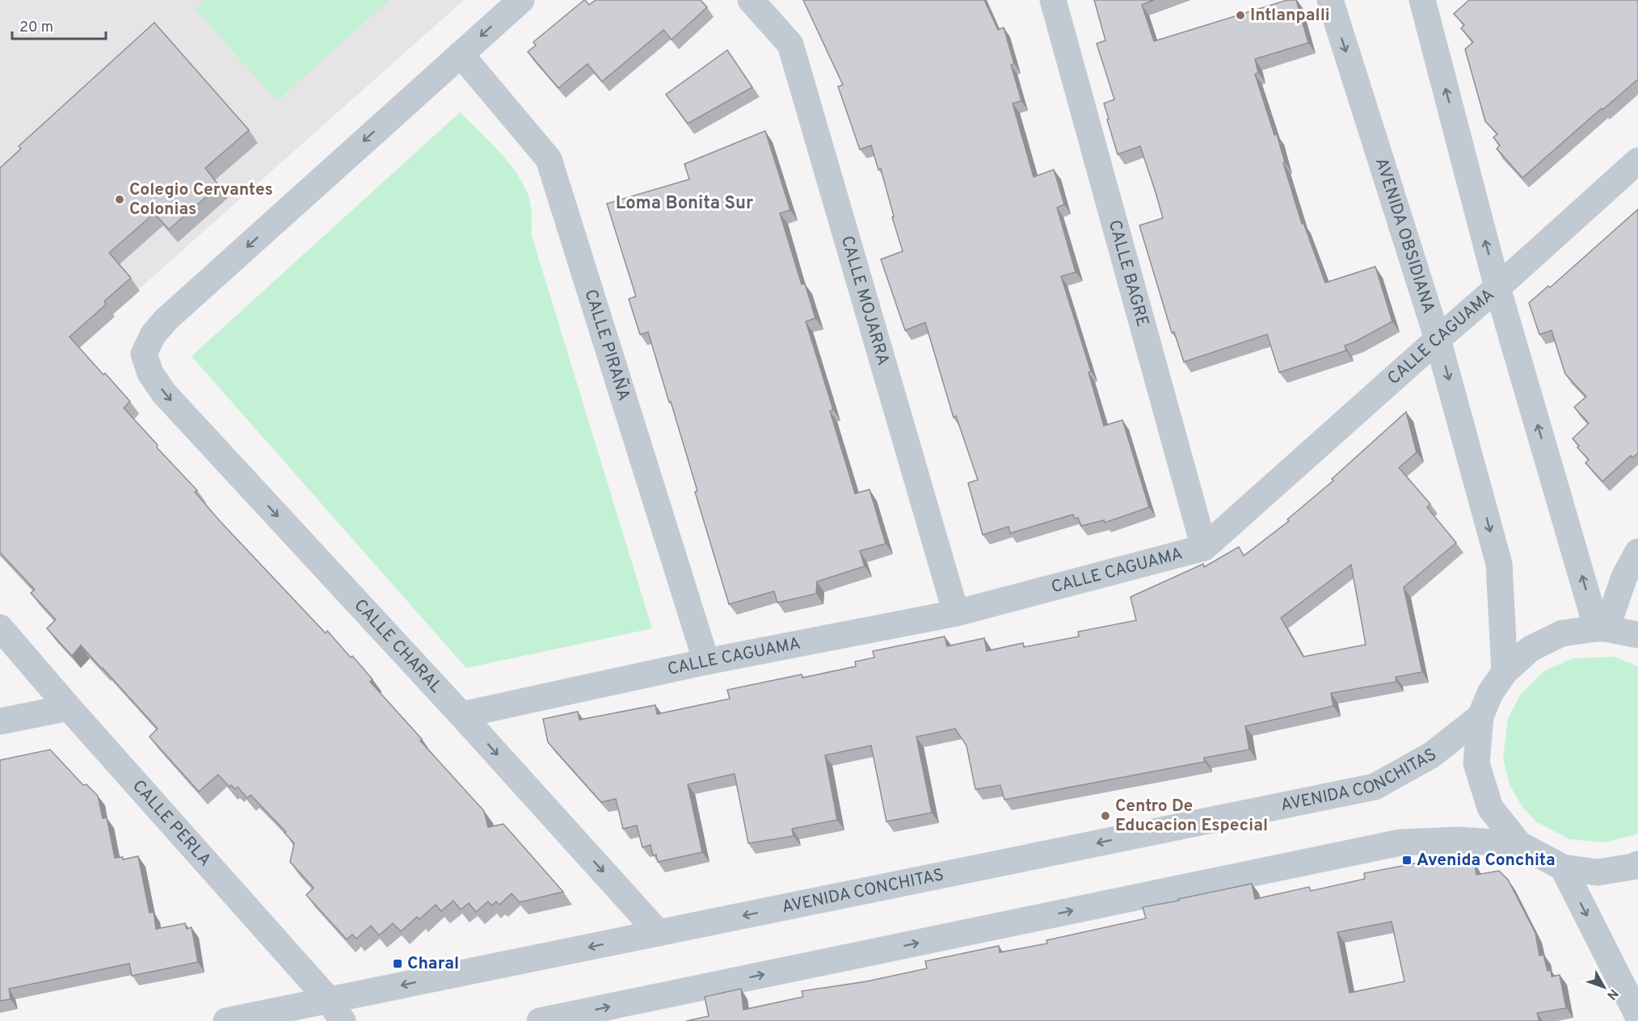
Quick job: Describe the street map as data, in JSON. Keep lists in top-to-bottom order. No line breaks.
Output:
{"streets":{"street":["AVENIDA OBSIDIANA","CALLE BAGRE","CALLE MOJARRA","CALLE CAGUAMA","CALLE PIRAÑA","CALLE CHARAL","AVENIDA CONCHITAS","CALLE PERLA"]},"crossings":[["AVENIDA OBSIDIANA","CALLE CAGUAMA"],["CALLE BAGRE","CALLE CAGUAMA"],["CALLE MOJARRA","CALLE CAGUAMA"],["CALLE CAGUAMA","CALLE PIRAÑA"],["CALLE CAGUAMA","CALLE CHARAL"],["CALLE PIRAÑA","CALLE CHARAL"],["CALLE CHARAL","AVENIDA CONCHITAS"],["AVENIDA CONCHITAS","CALLE PERLA"]],"districts":["Loma Bonita Sur"],"places":{"other":["Intlanpalli","Colegio Cervantes Colonias","Centro De Educacion Especial"],"transit":["Avenida Conchita","Charal"]},"scale_bar":"20 m","north":"bottom right"}
